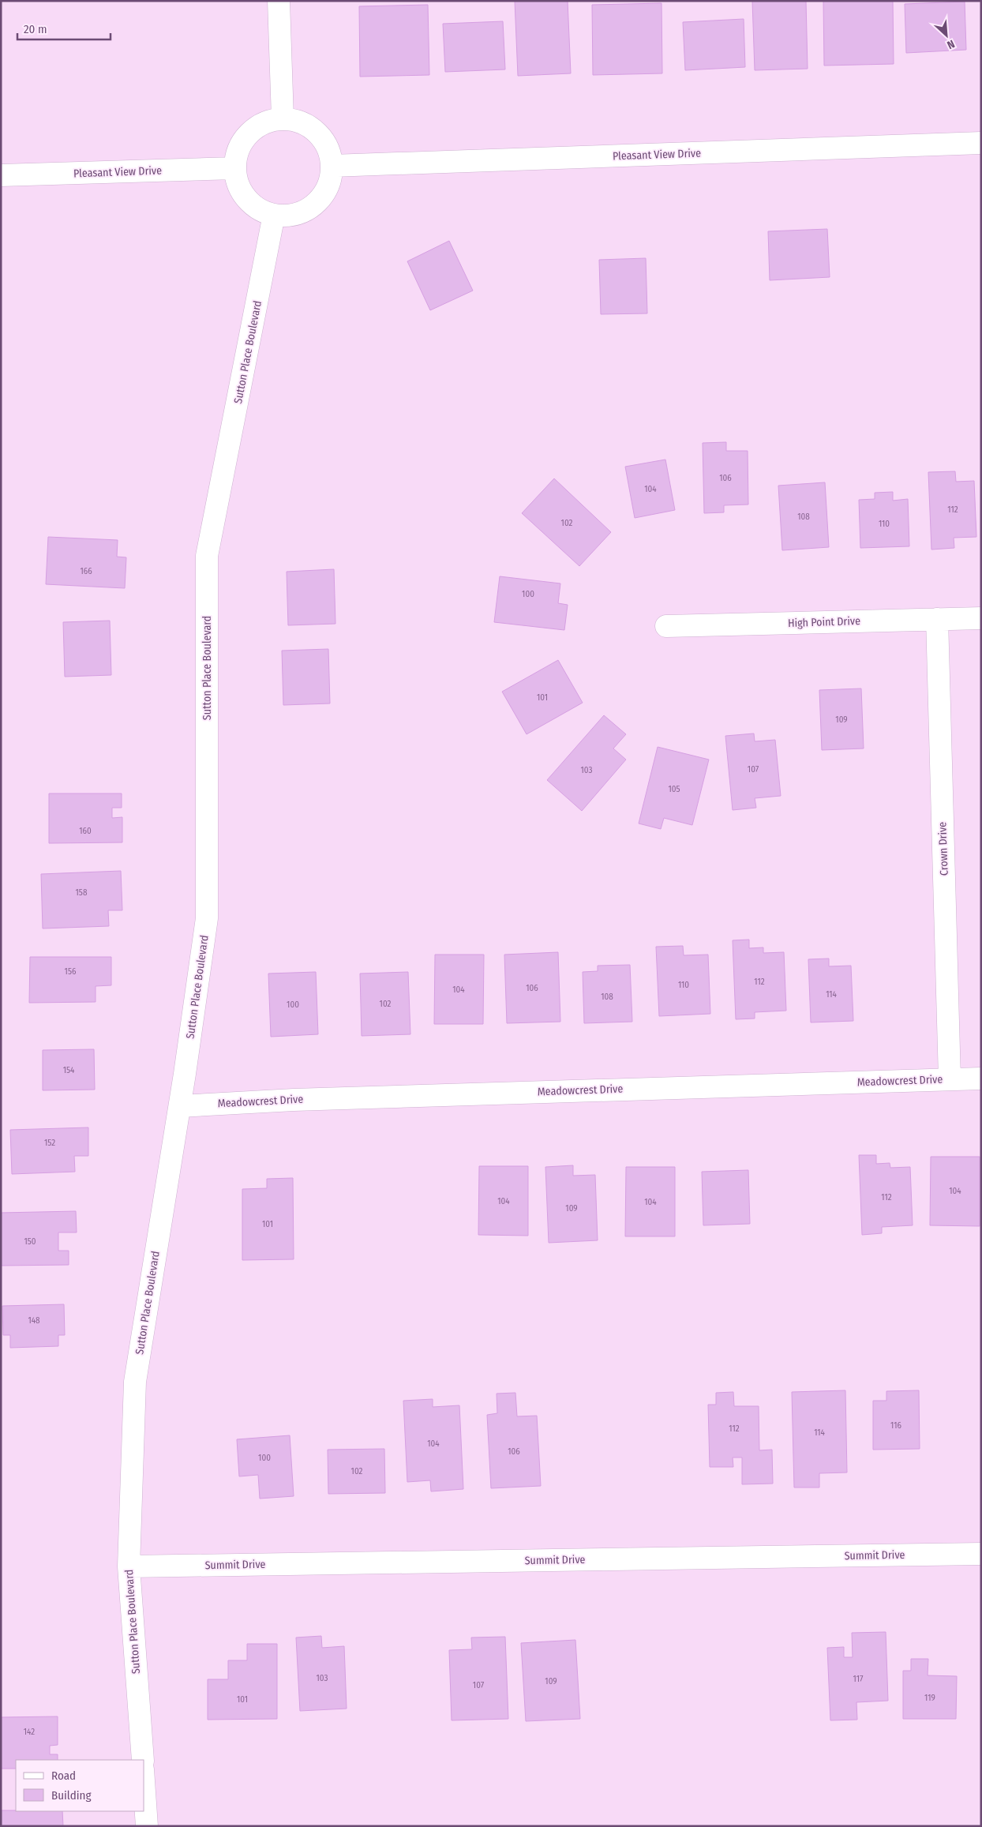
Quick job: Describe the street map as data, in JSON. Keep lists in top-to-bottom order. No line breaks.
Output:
{"streets":{"street":["Pleasant View Drive","Sutton Place Boulevard","High Point Drive","Crown Drive","Meadowcrest Drive","Summit Drive"]},"crossings":[["Pleasant View Drive","Sutton Place Boulevard"],["Sutton Place Boulevard","Meadowcrest Drive"],["Sutton Place Boulevard","Summit Drive"],["High Point Drive","Crown Drive"],["Crown Drive","Meadowcrest Drive"]],"house_numbers":["106","104","112","108","102","110","166","100","101","109","107","103","105","160","158","156","112","110","106","104","114","108","102","100","154","152","104","112","104","104","109","101","150","148","116","112","114","104","106","100","102","103","117","109","107","119","101","142"],"legend":["Road","Building"],"scale_bar":"20 m","north":"bottom right"}
